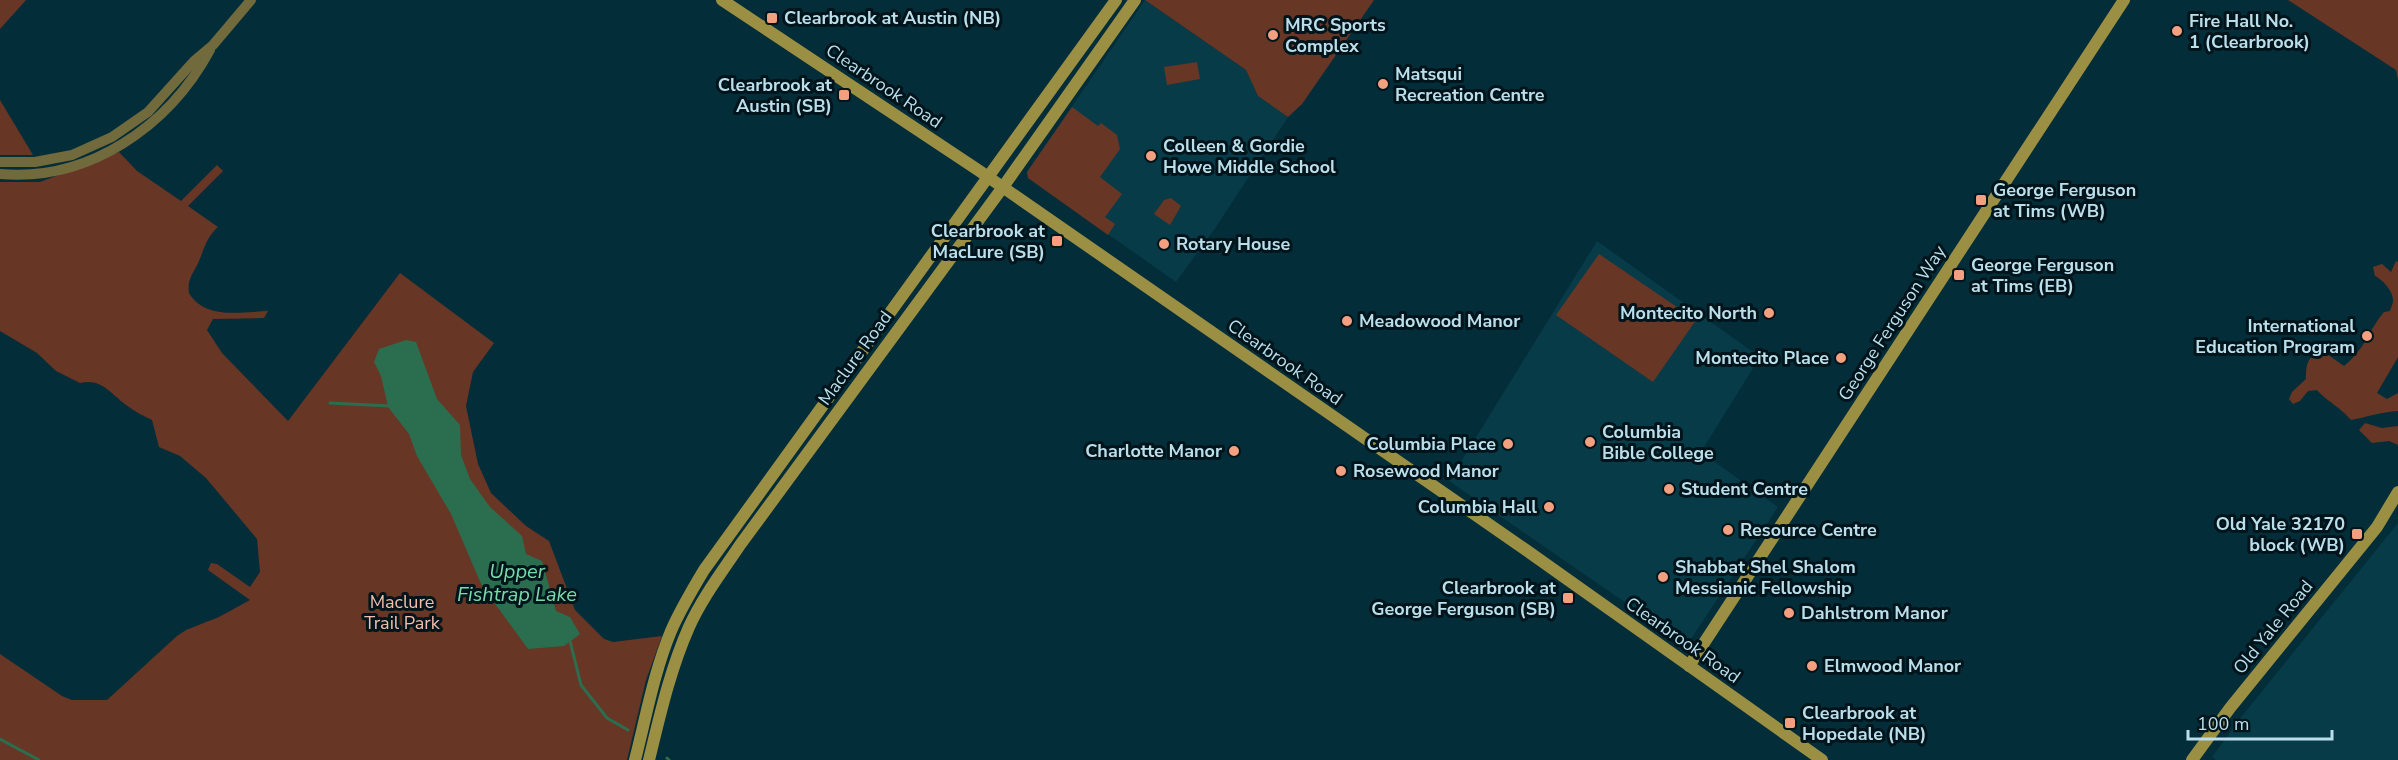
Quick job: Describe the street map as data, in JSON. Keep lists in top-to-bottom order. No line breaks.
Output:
{"streets":{"main road":["Clearbrook Road","George Ferguson Way","Maclure Road","Old Yale Road"]},"crossings":[["Clearbrook Road","George Ferguson Way"],["Clearbrook Road","Maclure Road"]],"water":["Upper Fishtrap Lake"],"parks":["Maclure Trail Park"],"places":{"transit":["Clearbrook at Austin (NB)","Clearbrook at Austin (SB)","George Ferguson at Tims (WB)","Clearbrook at MacLure (SB)","George Ferguson at Tims (EB)","Old Yale 32170 block (WB)","Clearbrook at George Ferguson (SB)","Clearbrook at Hopedale (NB)"],"other":["Fire Hall No. 1 (Clearbrook)","MRC Sports Complex","Matsqui Recreation Centre","Colleen & Gordie Howe Middle School","Rotary House","Montecito North","Meadowood Manor","International Education Program","Montecito Place","Columbia Bible College","Columbia Place","Charlotte Manor","Rosewood Manor","Student Centre","Columbia Hall","Resource Centre","Shabbat Shel Shalom Messianic Fellowship","Dahlstrom Manor","Elmwood Manor"]},"scale_bar":"100 m"}
